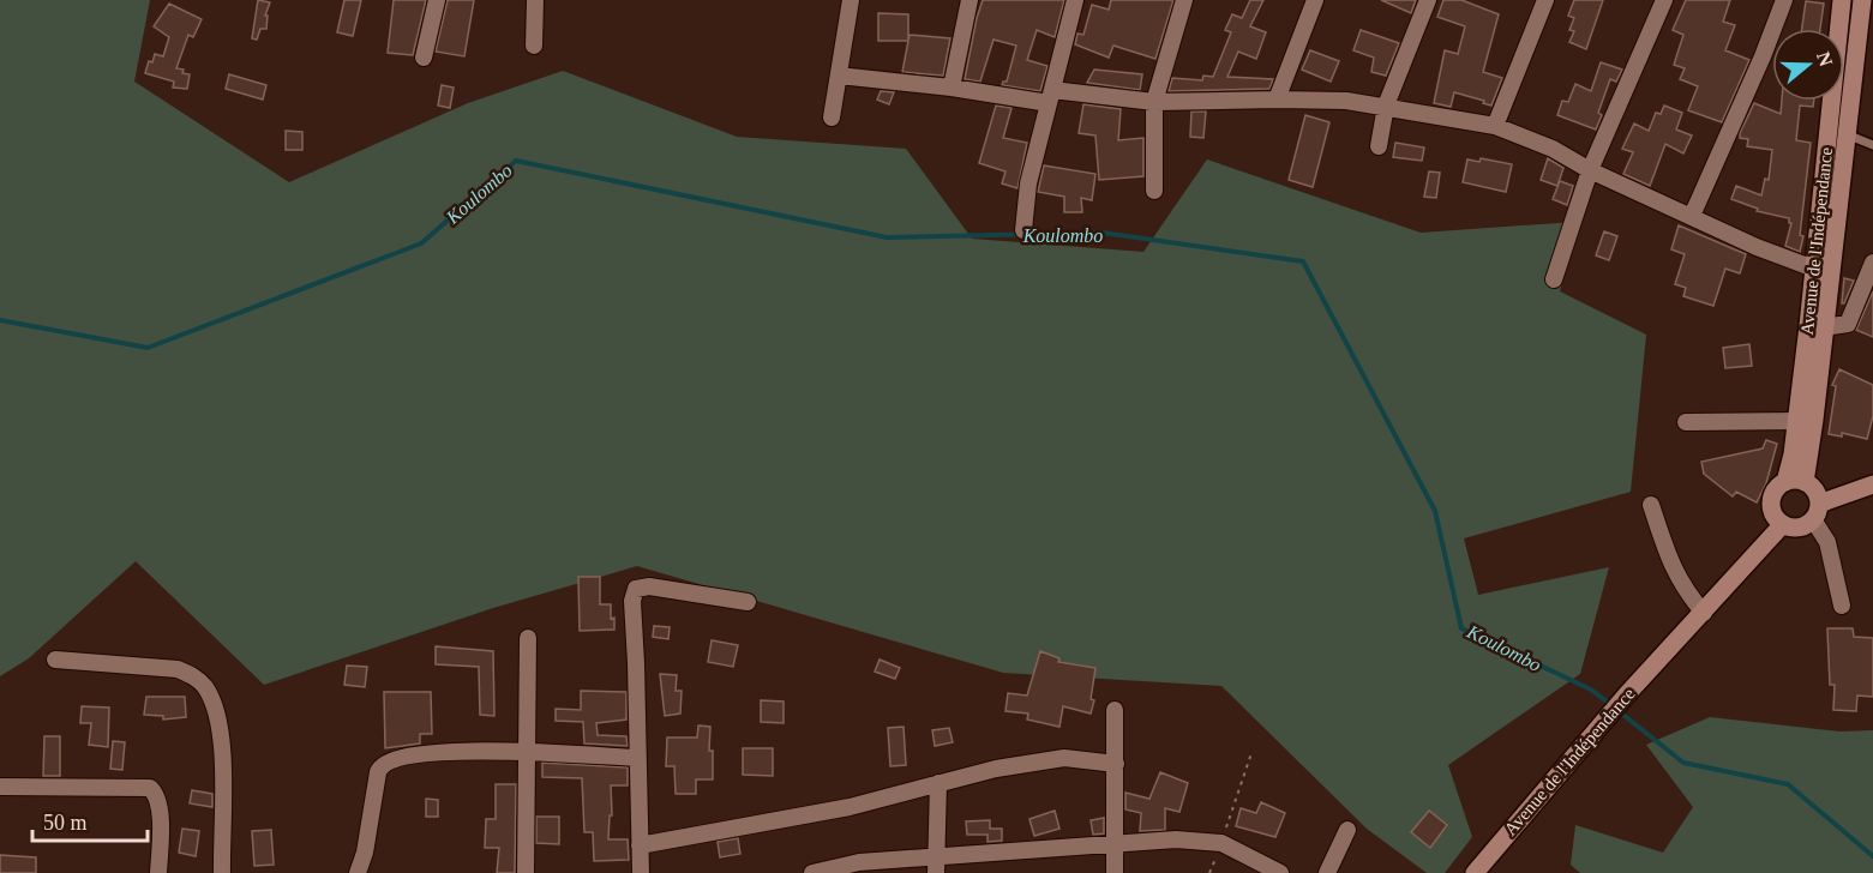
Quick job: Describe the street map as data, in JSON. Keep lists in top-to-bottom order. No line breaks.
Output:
{"streets":{"street":["Avenue de l'Indépendance"]},"water":["Koulombo"],"scale_bar":"50 m","north":"right"}
